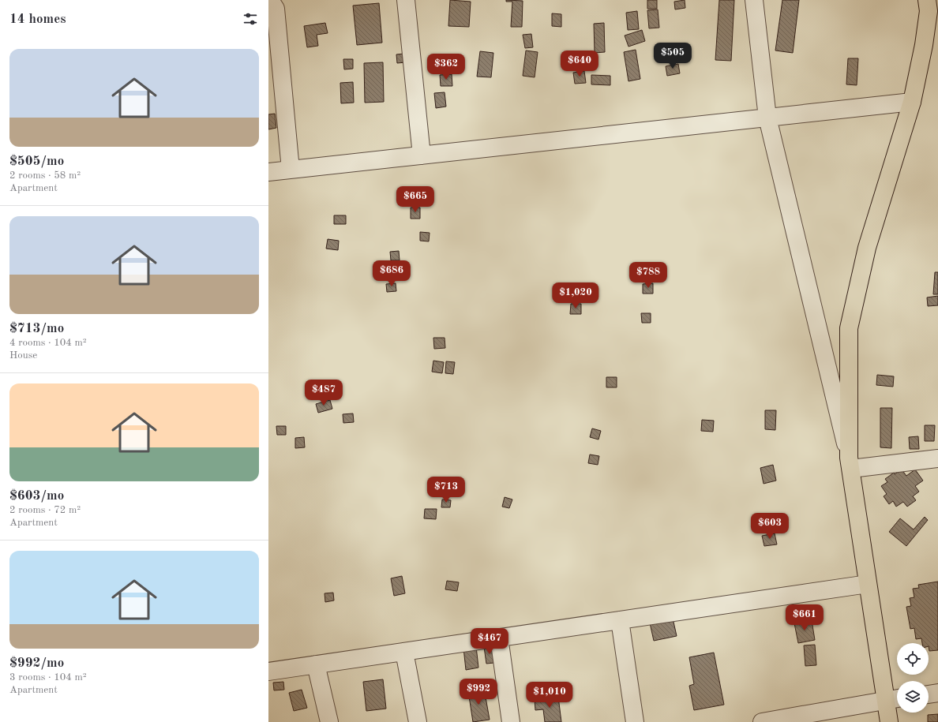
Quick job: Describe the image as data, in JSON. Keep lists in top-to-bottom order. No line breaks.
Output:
{"page":{"heading":"14 homes","list":[{"name":"$505/mo","note":"2 rooms · 58 m² · Apartment"},{"name":"$713/mo","note":"4 rooms · 104 m² · House"},{"name":"$603/mo","note":"2 rooms · 72 m² · Apartment"},{"name":"$992/mo","note":"3 rooms · 104 m² · Apartment"}],"price":["$505","$640","$362","$665","$686","$788","$1,020","$487","$713","$603","$661","$467","$992","$1,010"]}}
